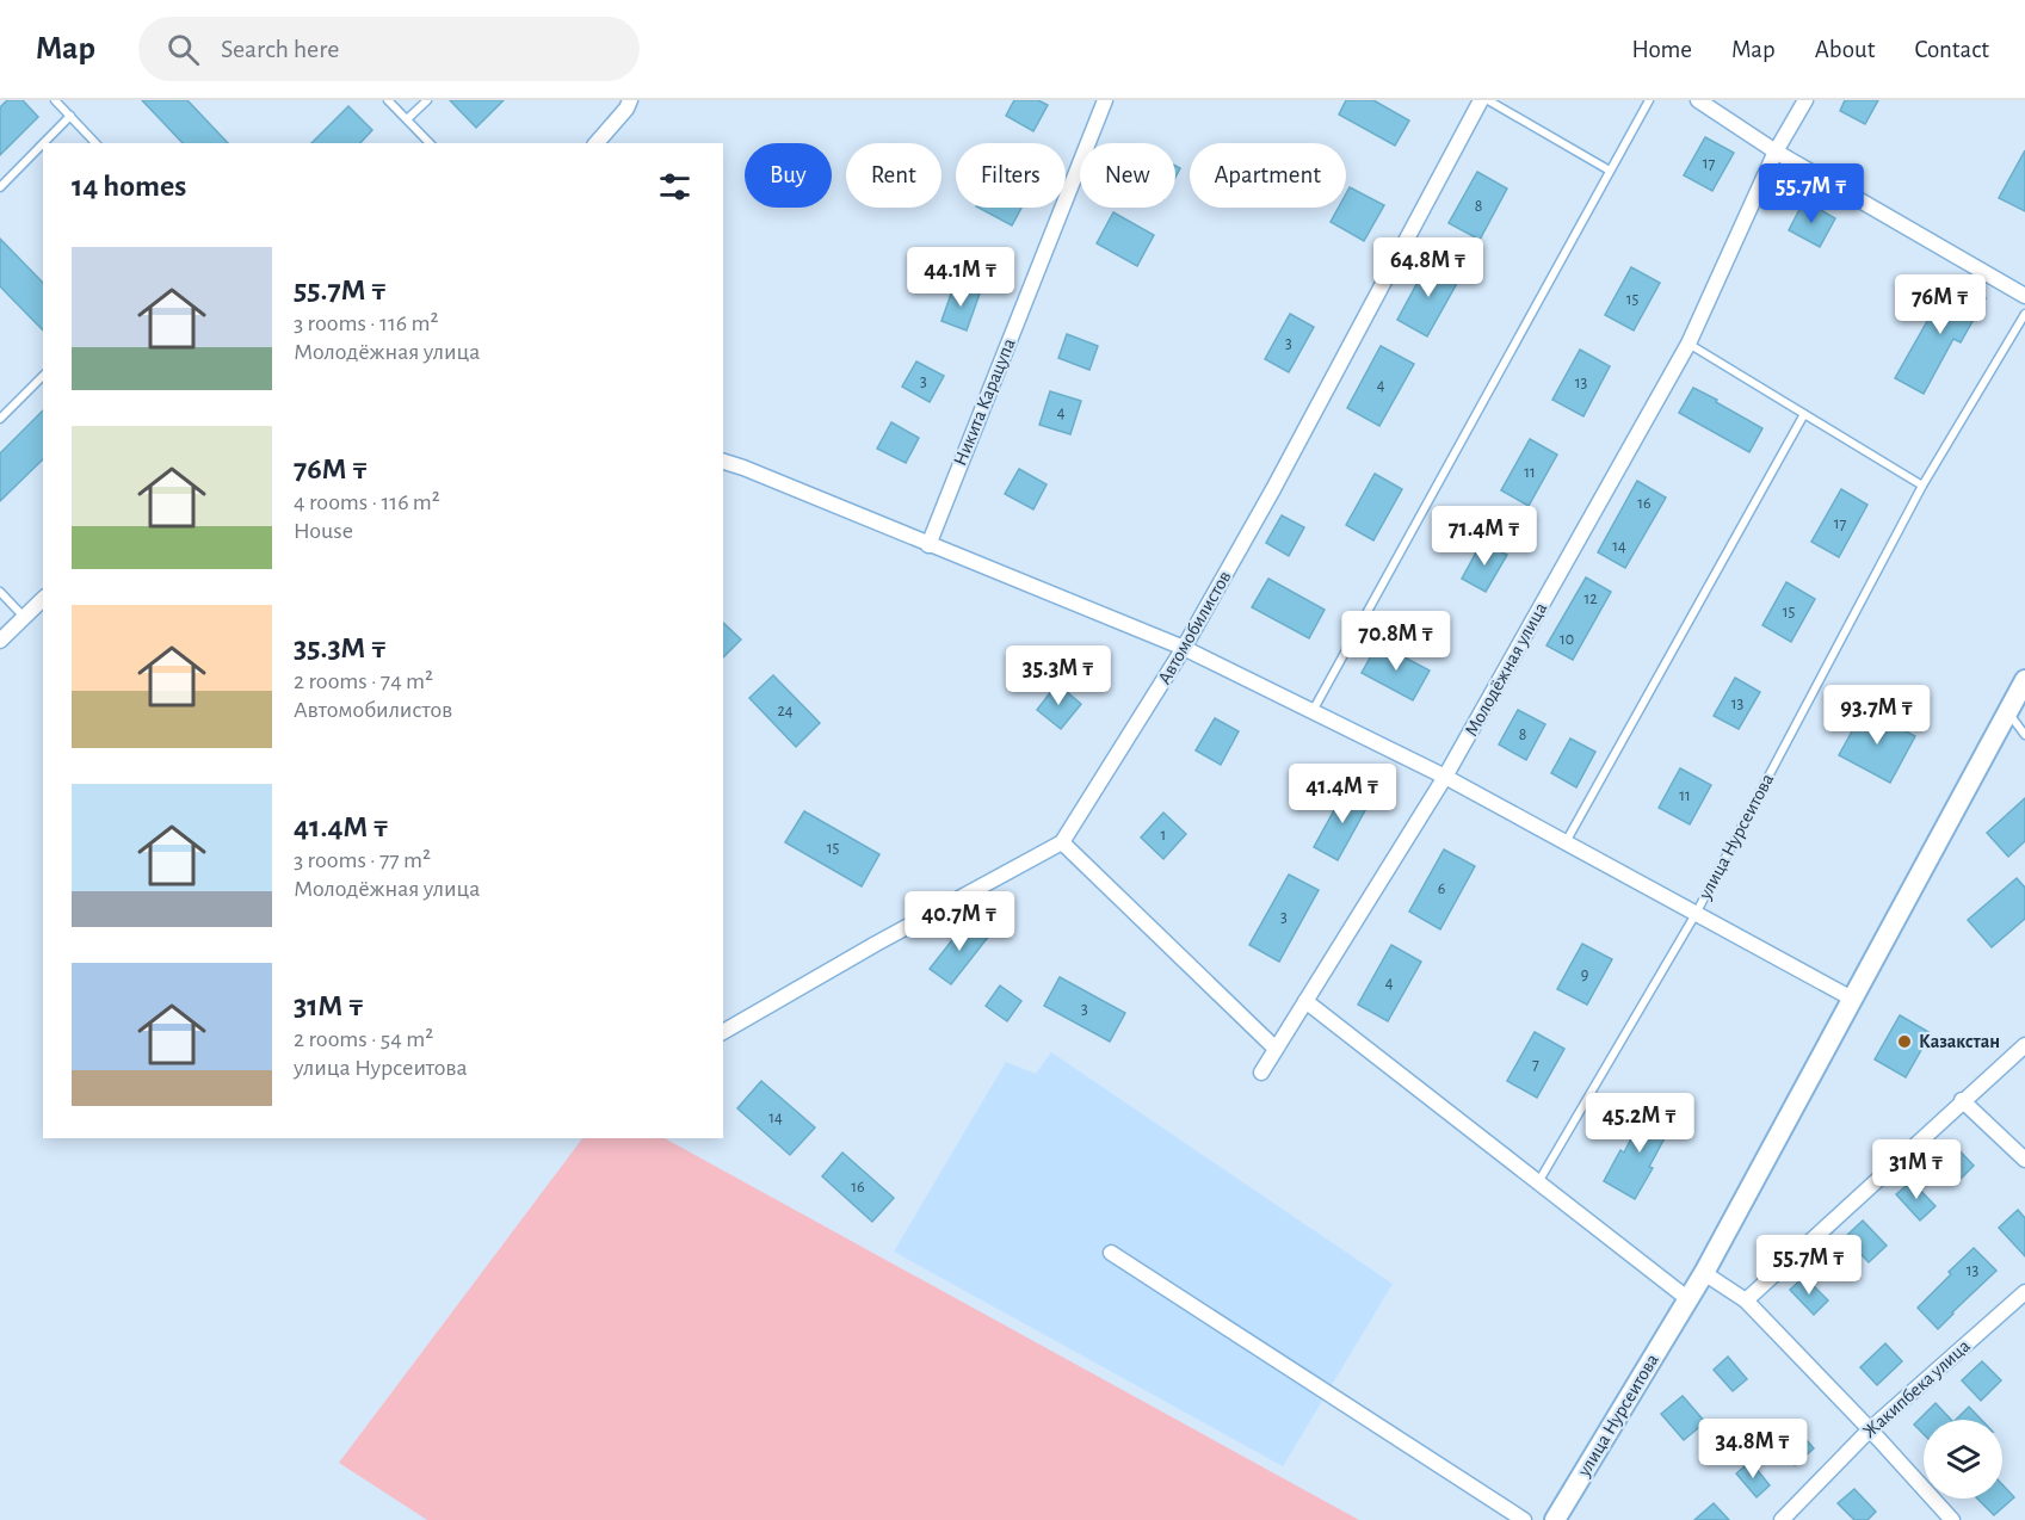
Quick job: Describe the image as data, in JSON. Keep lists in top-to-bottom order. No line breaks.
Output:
{"streets":{"main road":["улица Нурсеитова"],"street":["Никита Карацупа","Автомобилистов","Молодёжная улица","Жакипбека улица"]},"places":["Казакстан"],"house_numbers":["17","8","15","3","3","13","4","4","11","16","17","14","12","15","10","13","24","8","11","1","15","6","3","9","4","3","7","14","16","13"],"page":{"header":"Map","search":"Search here","nav":["Home","Map","About","Contact"],"chip":["Buy","Rent","Filters","New","Apartment"],"heading":"14 homes","price":["55.7M ₸","64.8M ₸","44.1M ₸","76M ₸","71.4M ₸","70.8M ₸","35.3M ₸","93.7M ₸","41.4M ₸","40.7M ₸","45.2M ₸","31M ₸","55.7M ₸","34.8M ₸"],"list":[{"name":"55.7M ₸","note":"3 rooms · 116 m² · Молодёжная улица"},{"name":"76M ₸","note":"4 rooms · 116 m² · House"},{"name":"35.3M ₸","note":"2 rooms · 74 m² · Автомобилистов"},{"name":"41.4M ₸","note":"3 rooms · 77 m² · Молодёжная улица"},{"name":"31M ₸","note":"2 rooms · 54 m² · улица Нурсеитова"}]}}
